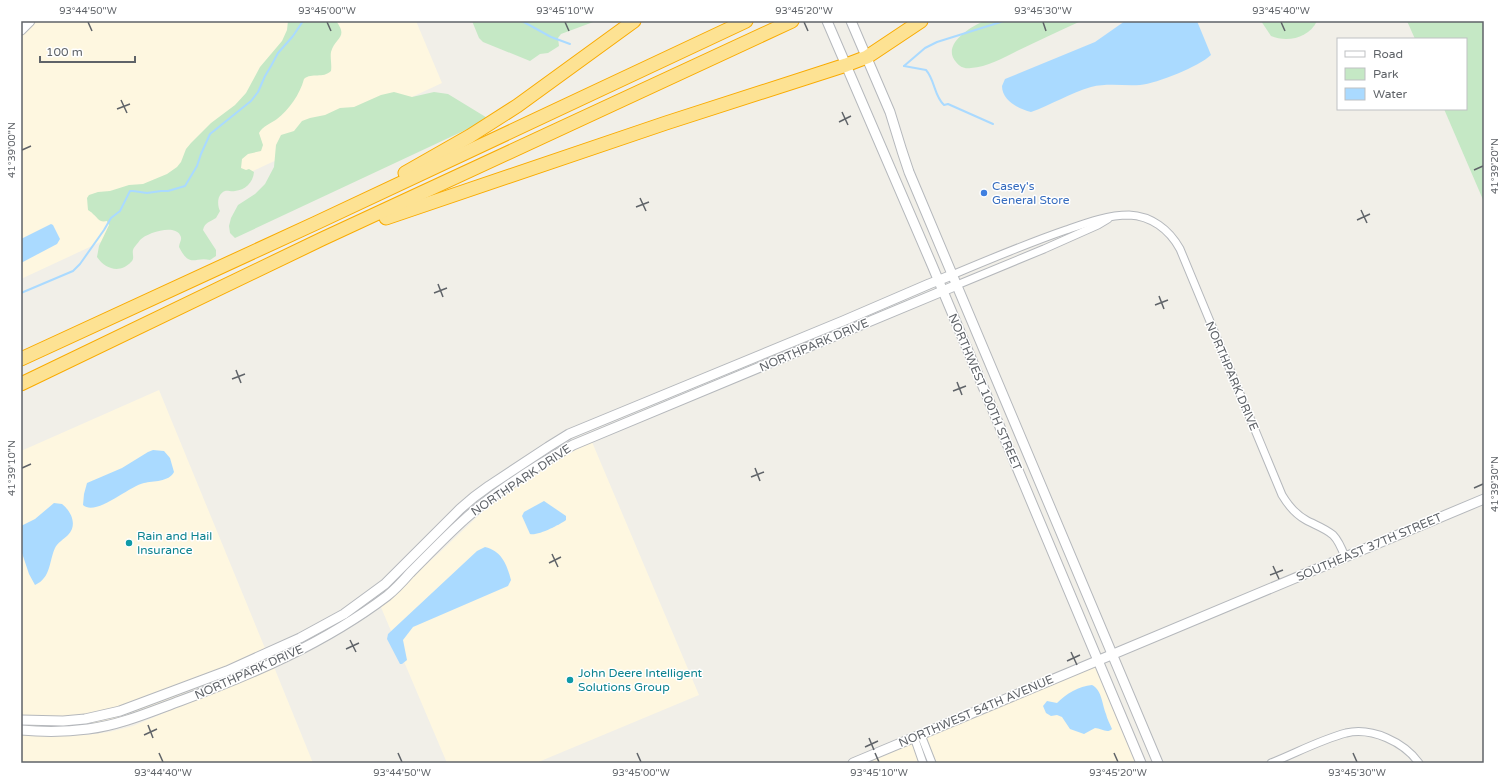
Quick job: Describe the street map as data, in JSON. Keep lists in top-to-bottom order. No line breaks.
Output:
{"streets":{"street":["NORTHPARK DRIVE","NORTHWEST 100TH STREET","SOUTHEAST 37TH STREET","NORTHWEST 54TH AVENUE"]},"crossings":[["NORTHPARK DRIVE","NORTHWEST 100TH STREET"],["NORTHPARK DRIVE","SOUTHEAST 37TH STREET"],["NORTHWEST 100TH STREET","SOUTHEAST 37TH STREET"],["NORTHWEST 100TH STREET","NORTHWEST 54TH AVENUE"],["SOUTHEAST 37TH STREET","NORTHWEST 54TH AVENUE"]],"places":["Casey's General Store","Rain and Hail Insurance","John Deere Intelligent Solutions Group"],"legend":["Road","Park","Water"],"scale_bar":"100 m","coordinates":["93°44'50\"W","93°45'00\"W","93°45'10\"W","93°45'20\"W","93°45'30\"W","93°45'40\"W","41°39'00\"N","41°39'20\"N","41°39'10\"N","41°39'30\"N","93°44'40\"W"]}
